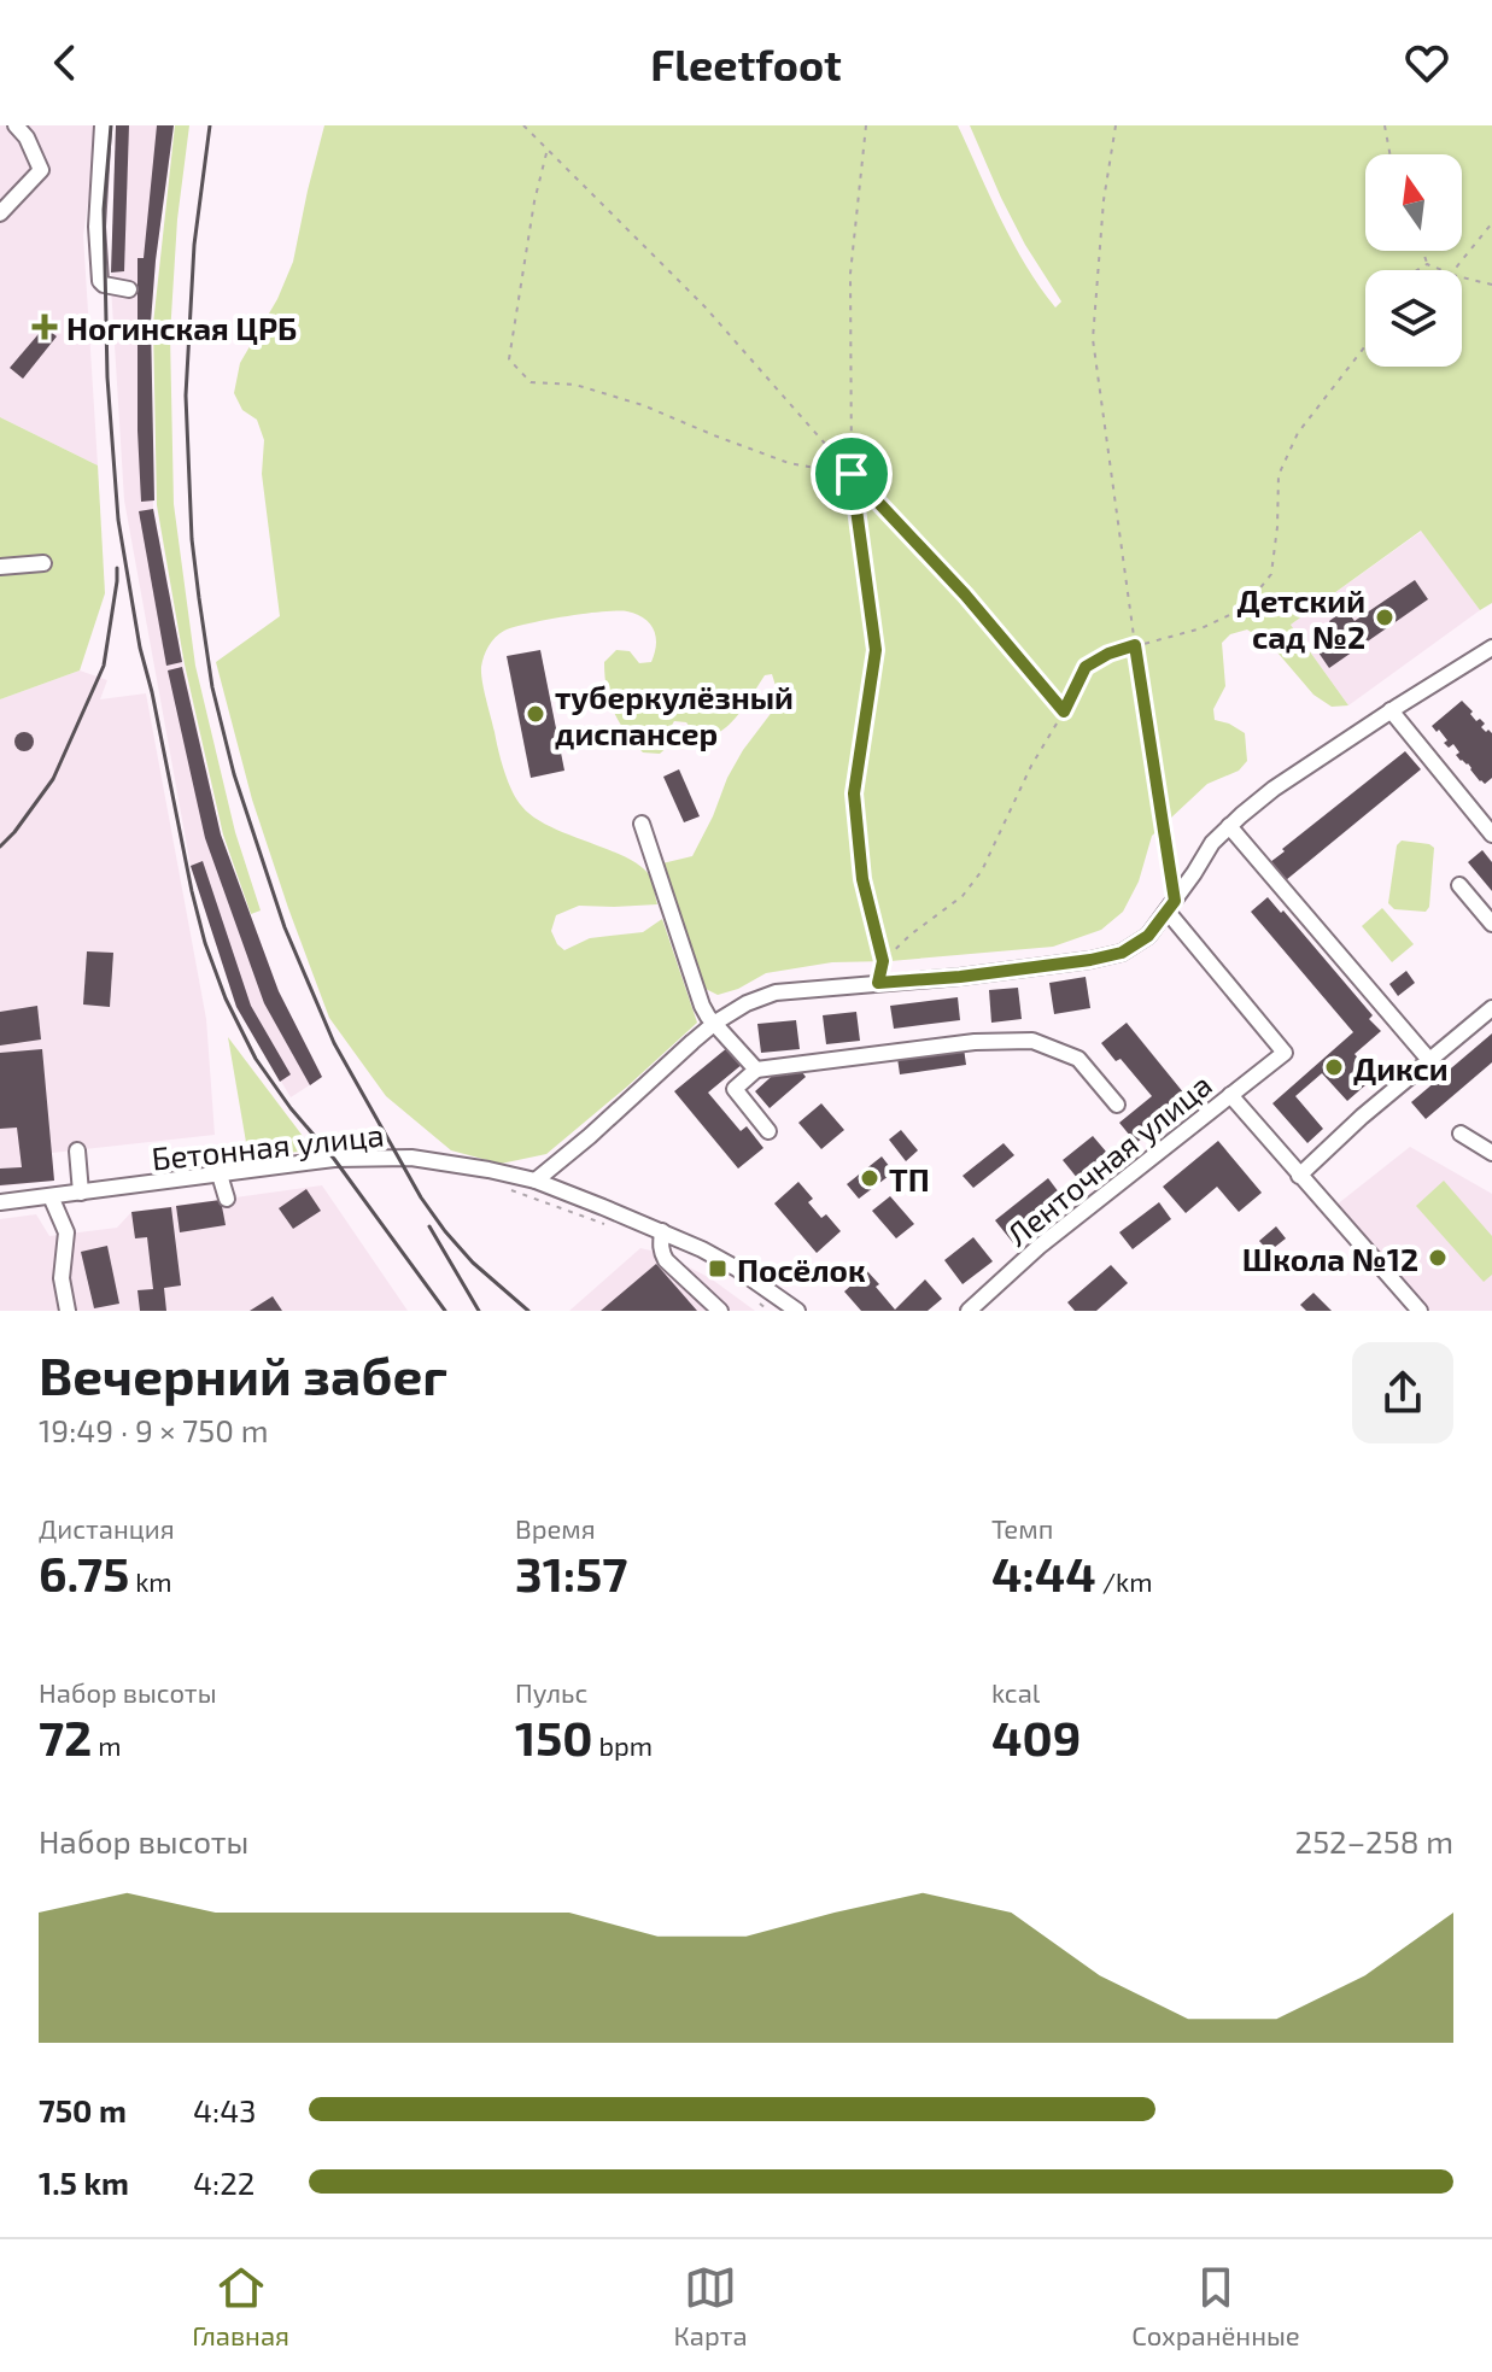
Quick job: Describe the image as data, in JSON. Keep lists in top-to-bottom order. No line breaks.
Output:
{"streets":{"street":["Бетонная улица","Ленточная улица"]},"places":{"health":["Ногинская ЦРБ"],"other":["Детский сад №2","туберкулёзный диспансер","Дикси","ТП","Школа №12"],"transit":["Посёлок"]},"north":"top","page":{"header":"Fleetfoot","heading":["Вечерний забег","19:49 · 9 × 750 m"],"stats":[["Дистанция","6.75 km"],["Время","31:57"],["Темп","4:44 /km"],["Набор высоты","72 m"],["Пульс","150 bpm"],["kcal","409"]],"chart":["Набор высоты","252–258 m"],"list":[{"name":"750 m","note":"4:43"},{"name":"1.5 km","note":"4:22"}],"tabs":["Главная","Карта","Сохранённые"]}}
